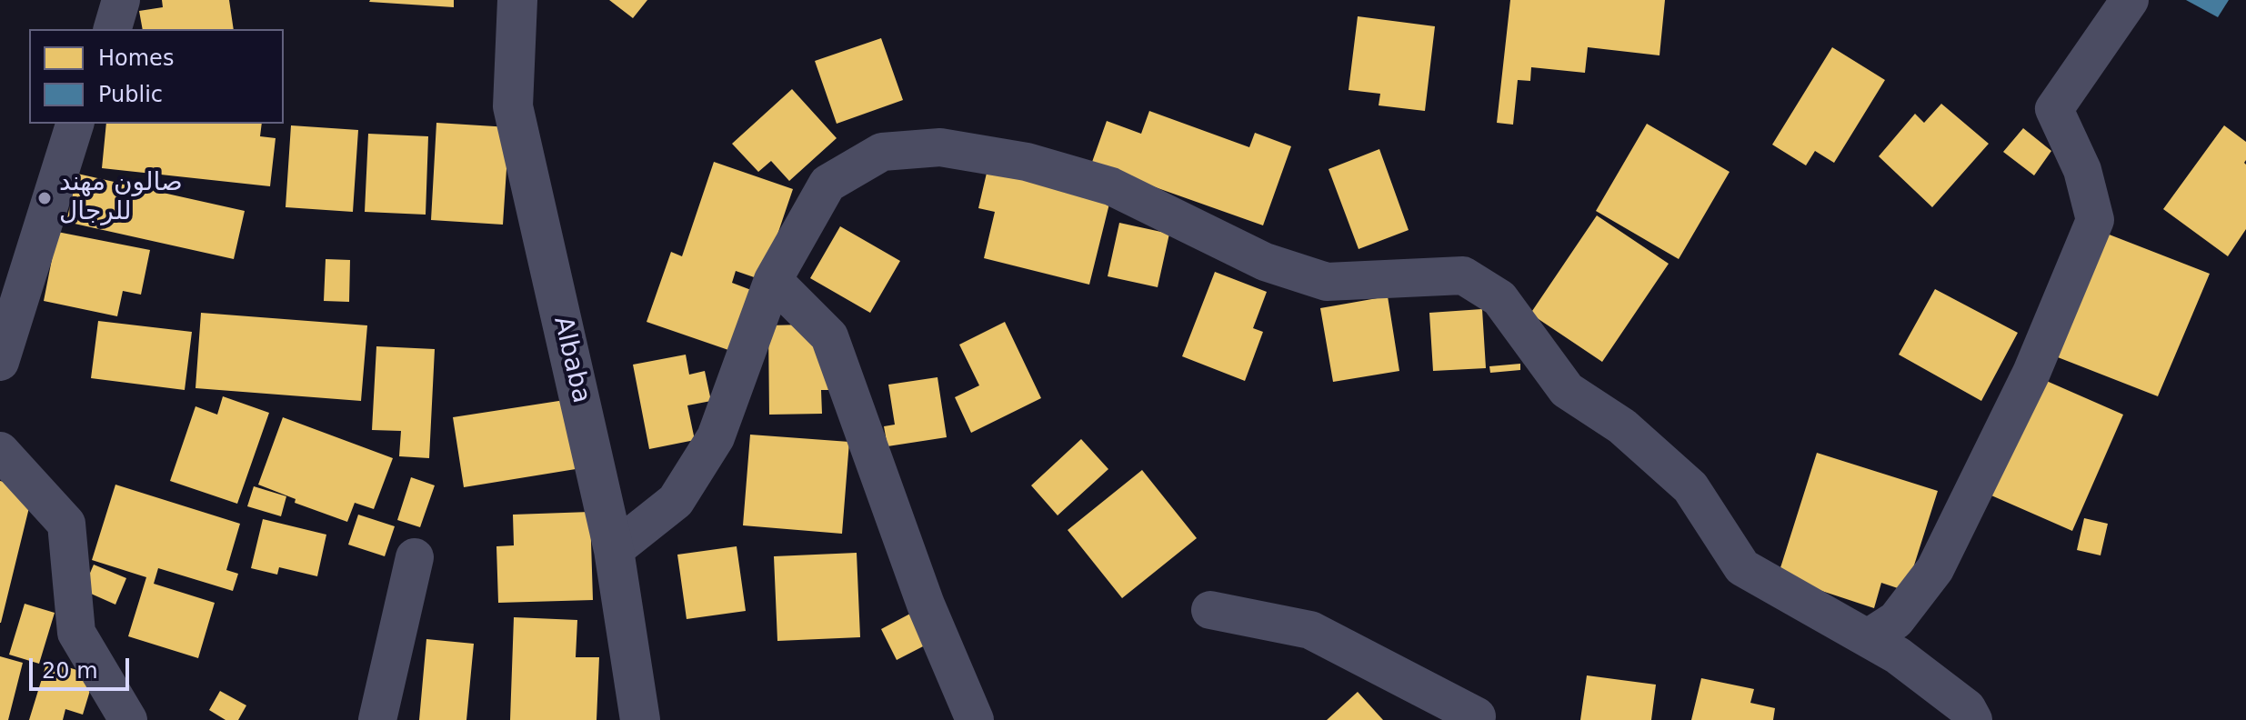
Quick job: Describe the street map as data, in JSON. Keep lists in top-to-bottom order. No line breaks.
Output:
{"streets":{"street":["Albaba"]},"places":["صالون مهند للرجال"],"legend":["Homes","Public"],"scale_bar":"20 m"}
